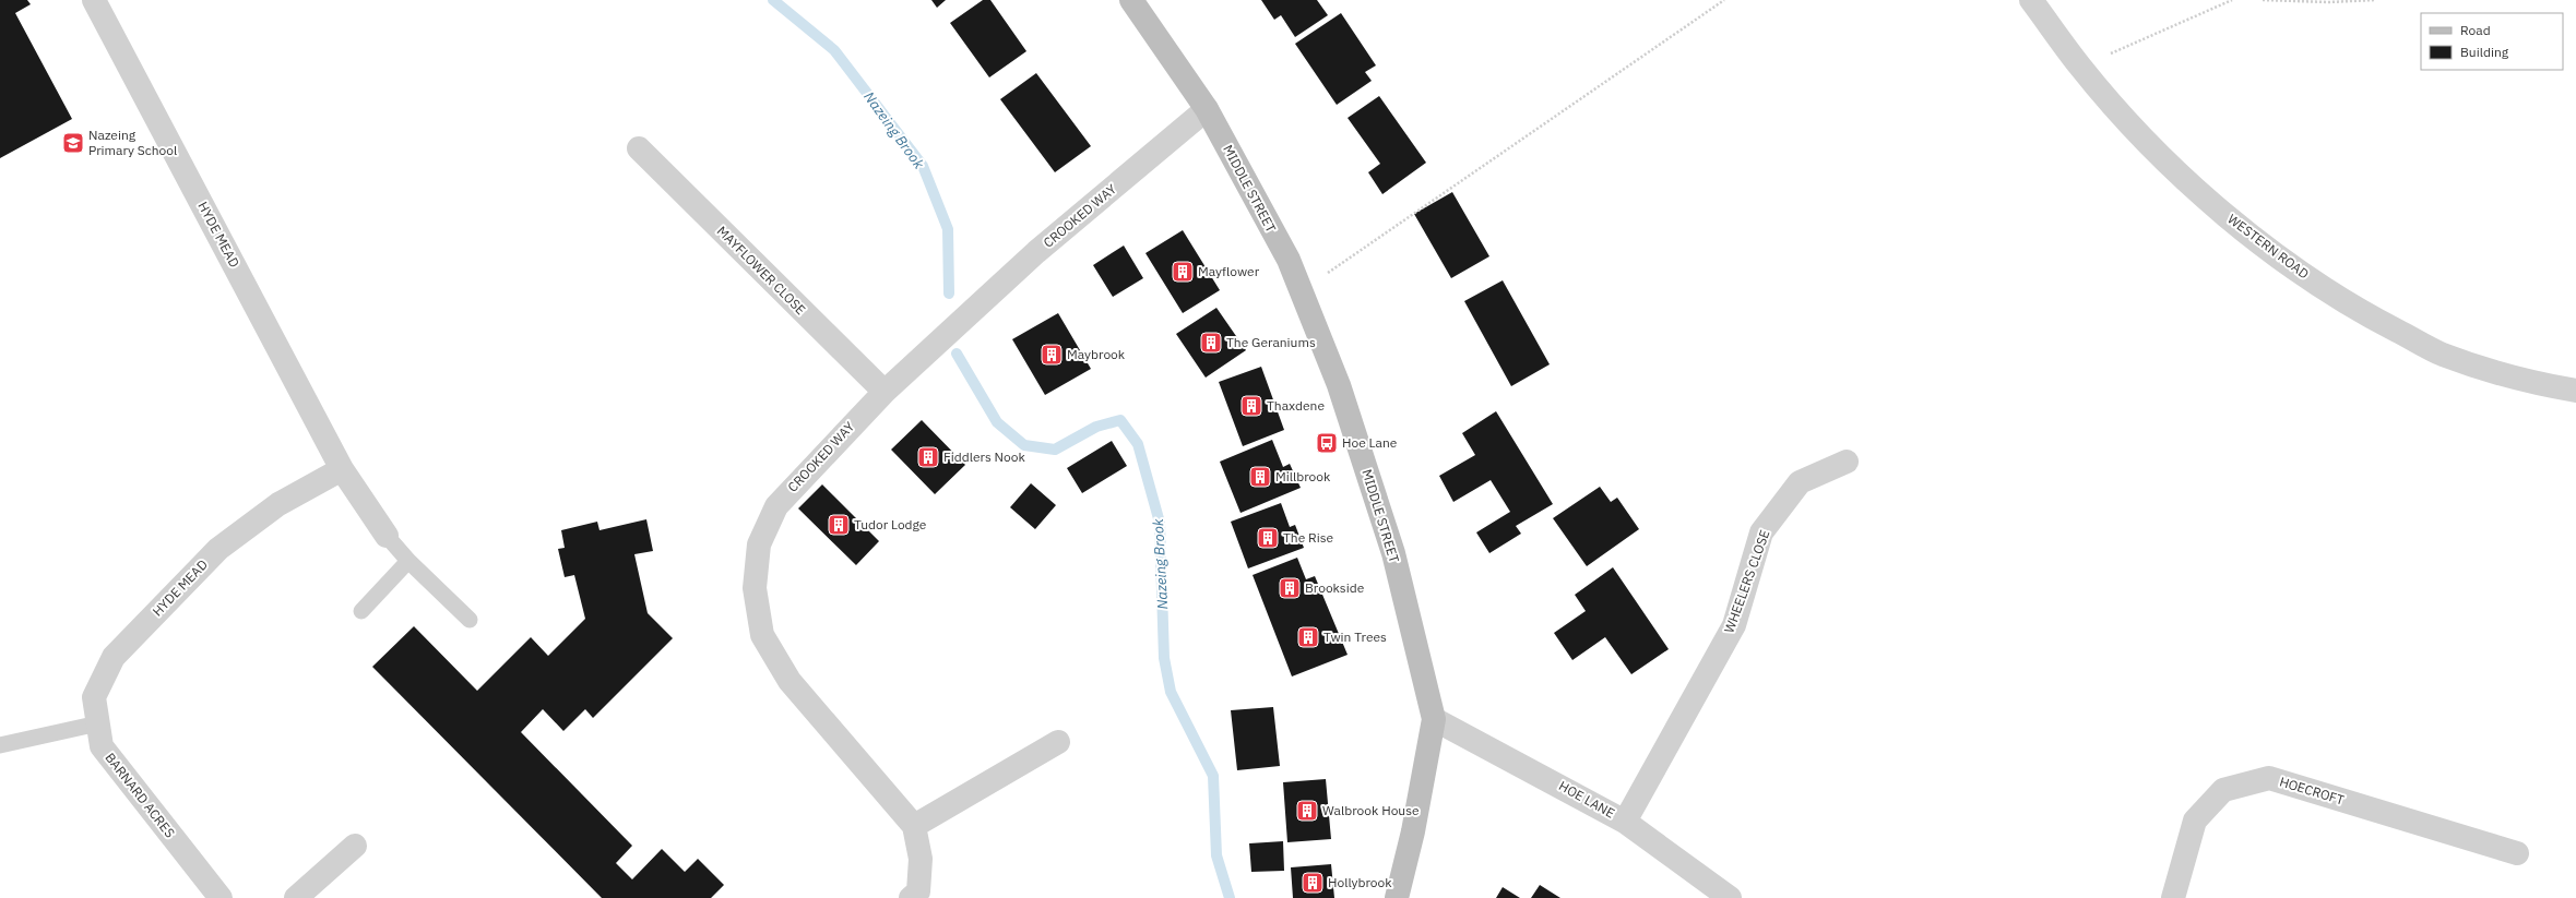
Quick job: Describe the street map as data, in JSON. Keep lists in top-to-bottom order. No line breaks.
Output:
{"streets":{"street":["MIDDLE STREET","CROOKED WAY","HYDE MEAD","WESTERN ROAD","MAYFLOWER CLOSE","WHEELERS CLOSE","HOECROFT","BARNARD ACRES","HOE LANE"]},"crossings":[["MIDDLE STREET","CROOKED WAY"],["MIDDLE STREET","HOE LANE"],["CROOKED WAY","MAYFLOWER CLOSE"],["HYDE MEAD","BARNARD ACRES"],["WHEELERS CLOSE","HOE LANE"]],"water":["Nazeing Brook"],"places":{"school or university":["Nazeing Primary School"],"building":["Mayflower","The Geraniums","Maybrook","Thaxdene","Fiddlers Nook","Millbrook","Tudor Lodge","The Rise","Brookside","Twin Trees","Walbrook House","Hollybrook"],"bus stop":["Hoe Lane"]},"legend":["Road","Building"]}
